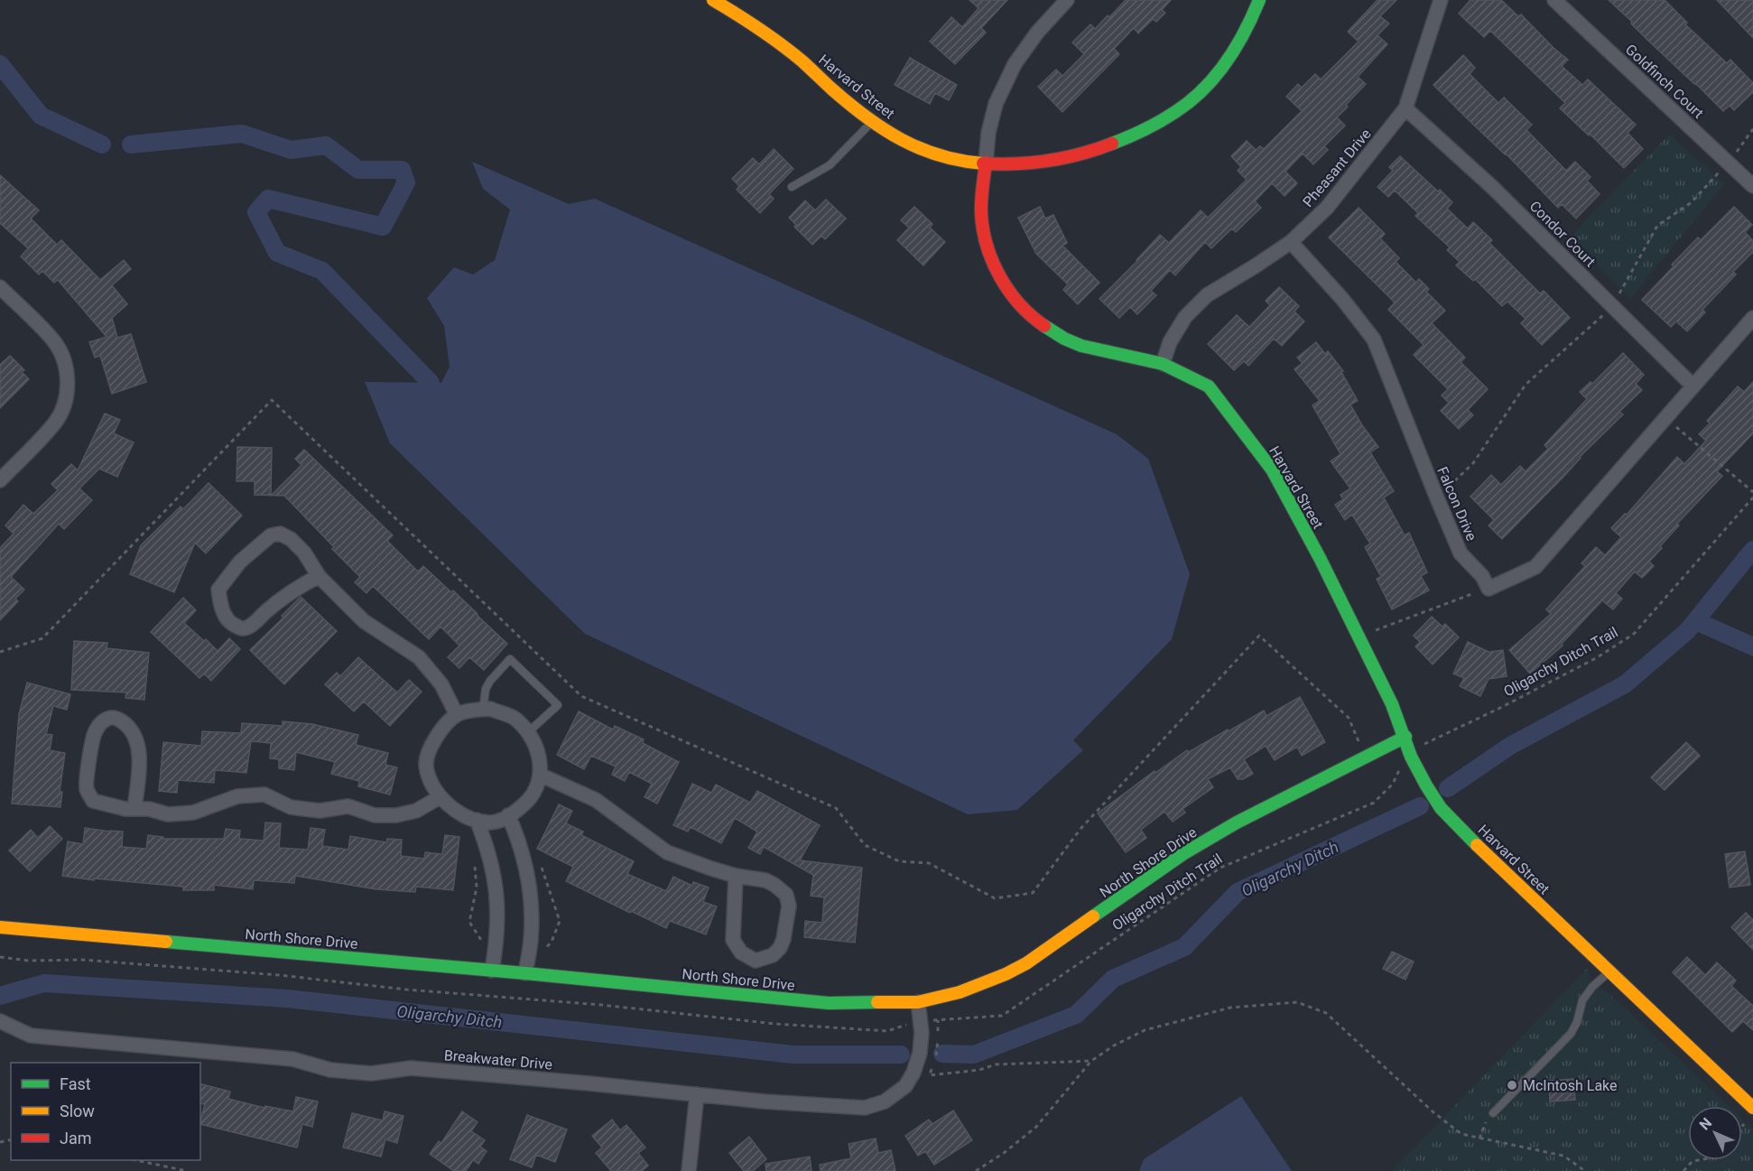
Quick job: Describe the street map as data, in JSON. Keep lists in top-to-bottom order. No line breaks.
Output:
{"streets":{"street":["Goldfinch Court","Harvard Street","Pheasant Drive","Condor Court","Falcon Drive","North Shore Drive","Breakwater Drive"],"path":["Oligarchy Ditch Trail"]},"crossings":[["Harvard Street","Pheasant Drive"],["Harvard Street","North Shore Drive"],["Pheasant Drive","Condor Court"],["Pheasant Drive","Falcon Drive"],["Oligarchy Ditch Trail","Breakwater Drive"],["North Shore Drive","Breakwater Drive"]],"water":["Oligarchy Ditch"],"places":["McIntosh Lake"],"legend":["Fast","Slow","Jam"],"north":"top left"}
